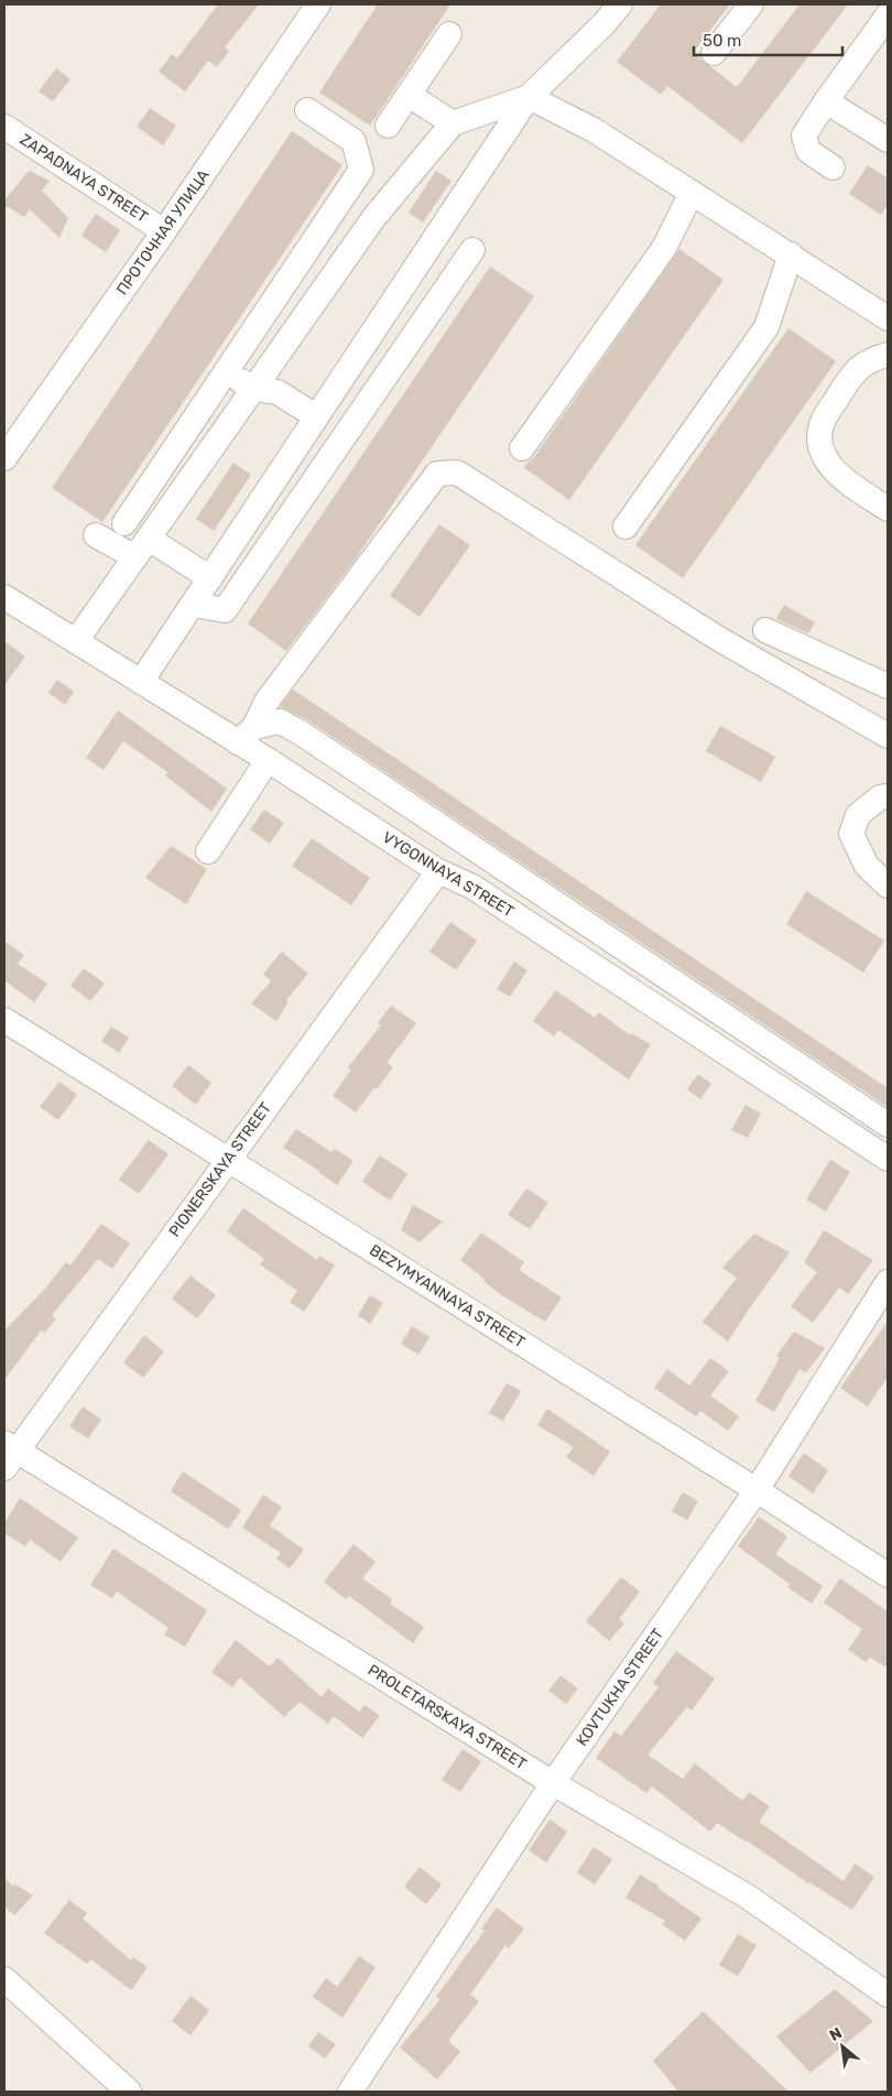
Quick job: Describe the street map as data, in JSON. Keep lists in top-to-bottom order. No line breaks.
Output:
{"streets":{"street":["ZAPADNAYA STREET","ПРОТОЧНАЯ УЛИЦА","VYGONNAYA STREET","PIONERSKAYA STREET","BEZYMYANNAYA STREET","KOVTUKHA STREET","PROLETARSKAYA STREET"]},"crossings":[["ZAPADNAYA STREET","ПРОТОЧНАЯ УЛИЦА"],["VYGONNAYA STREET","PIONERSKAYA STREET"],["PIONERSKAYA STREET","BEZYMYANNAYA STREET"],["PIONERSKAYA STREET","PROLETARSKAYA STREET"],["BEZYMYANNAYA STREET","KOVTUKHA STREET"],["KOVTUKHA STREET","PROLETARSKAYA STREET"]],"scale_bar":"50 m","north":"top left"}
